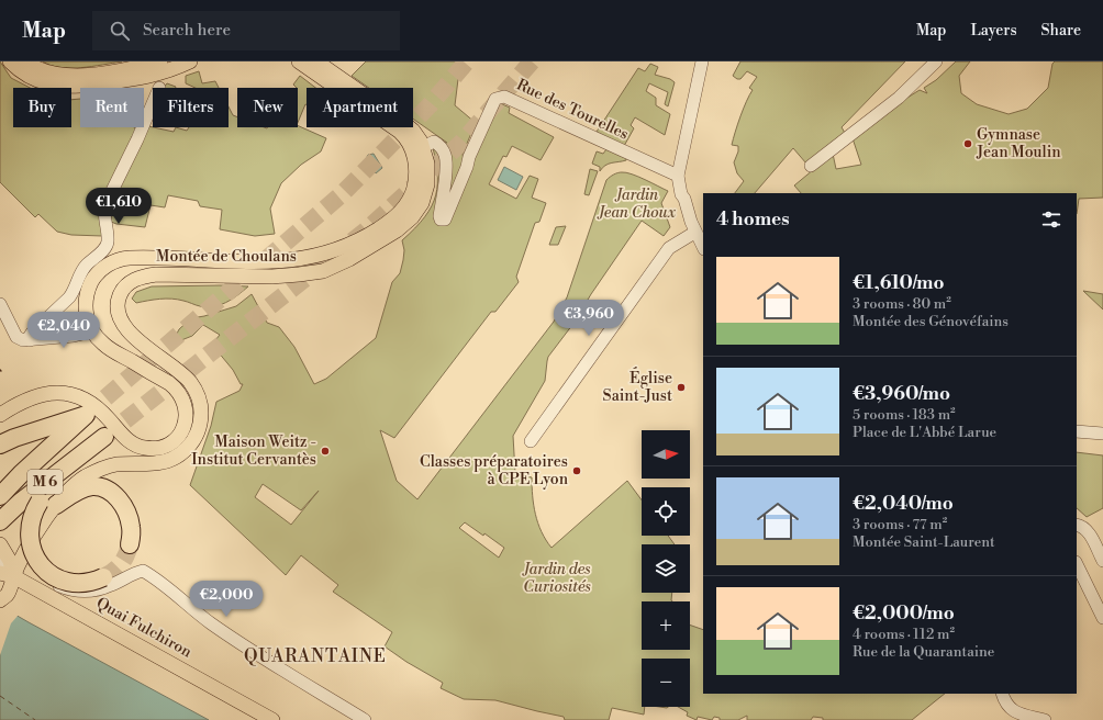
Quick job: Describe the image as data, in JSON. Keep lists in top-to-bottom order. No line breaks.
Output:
{"streets":{"highway":["M 6"],"main road":["Montée de Choulans","Quai Fulchiron"],"street":["Rue des Tourelles"]},"crossings":[["Rue des Tourelles","Montée de Choulans"],["Montée de Choulans","M 6"],["Montée de Choulans","Quai Fulchiron"]],"districts":["QUARANTAINE"],"parks":["Jardin Jean Choux","Jardin des Curiosités"],"places":["Gymnase Jean Moulin","Église Saint-Just","Maison Weitz - Institut Cervantès","Classes préparatoires à CPE Lyon"],"north":"right","page":{"header":"Map","search":"Search here","nav":["Map","Layers","Share"],"chip":["Buy","Rent","Filters","New","Apartment"],"price":["€1,610","€3,960","€2,040","€2,000"],"heading":"4 homes","list":[{"name":"€1,610/mo","note":"3 rooms · 80 m² · Montée des Génovéfains"},{"name":"€3,960/mo","note":"5 rooms · 183 m² · Place de L'Abbé Larue"},{"name":"€2,040/mo","note":"3 rooms · 77 m² · Montée Saint-Laurent"},{"name":"€2,000/mo","note":"4 rooms · 112 m² · Rue de la Quarantaine"}],"map_buttons":["+","−"]}}
